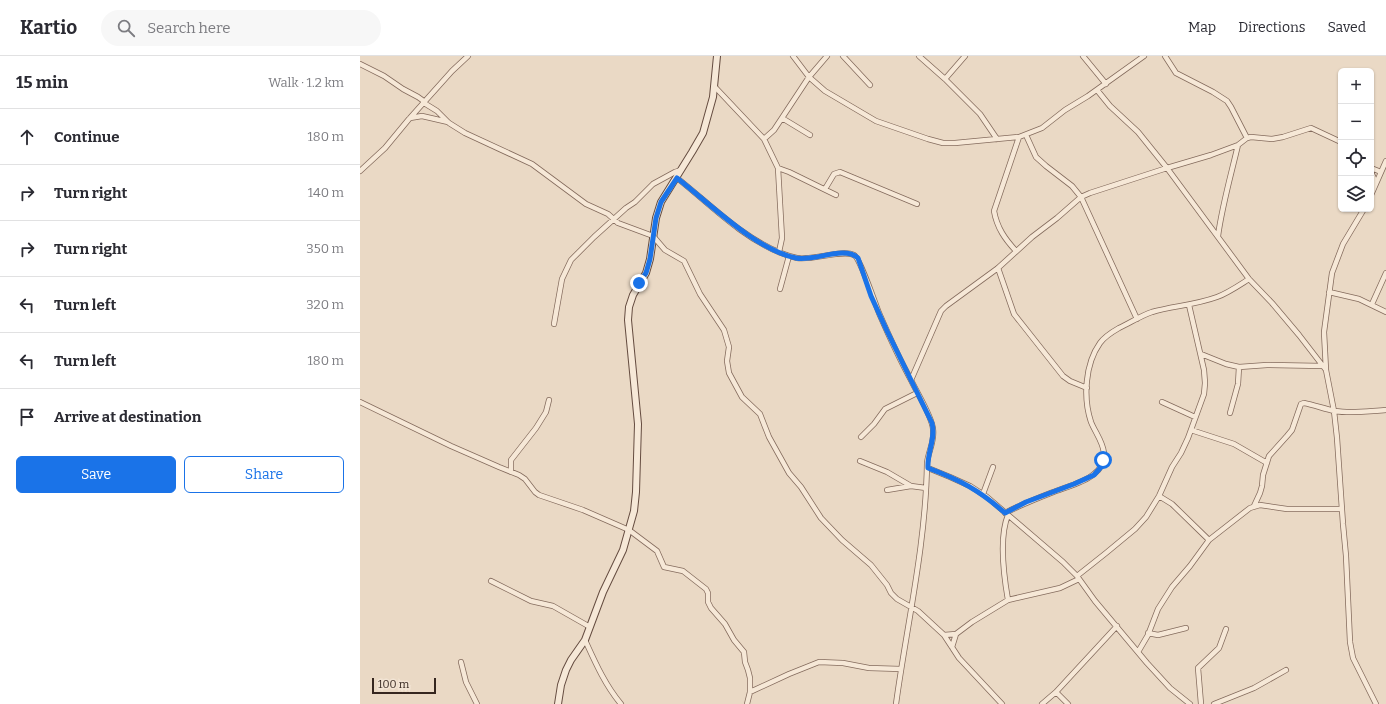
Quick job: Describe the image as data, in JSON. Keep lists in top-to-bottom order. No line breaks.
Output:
{"scale_bar":"100 m","page":{"header":"Kartio","search":"Search here","nav":["Map","Directions","Saved"],"heading":["15 min","Walk · 1.2 km"],"map_buttons":["+","−"],"list":[["Continue","180 m"],["Turn right","140 m"],["Turn right","350 m"],["Turn left","320 m"],["Turn left","180 m"],"Arrive at destination"],"buttons":["Save","Share"],"scale":"100 m"}}
